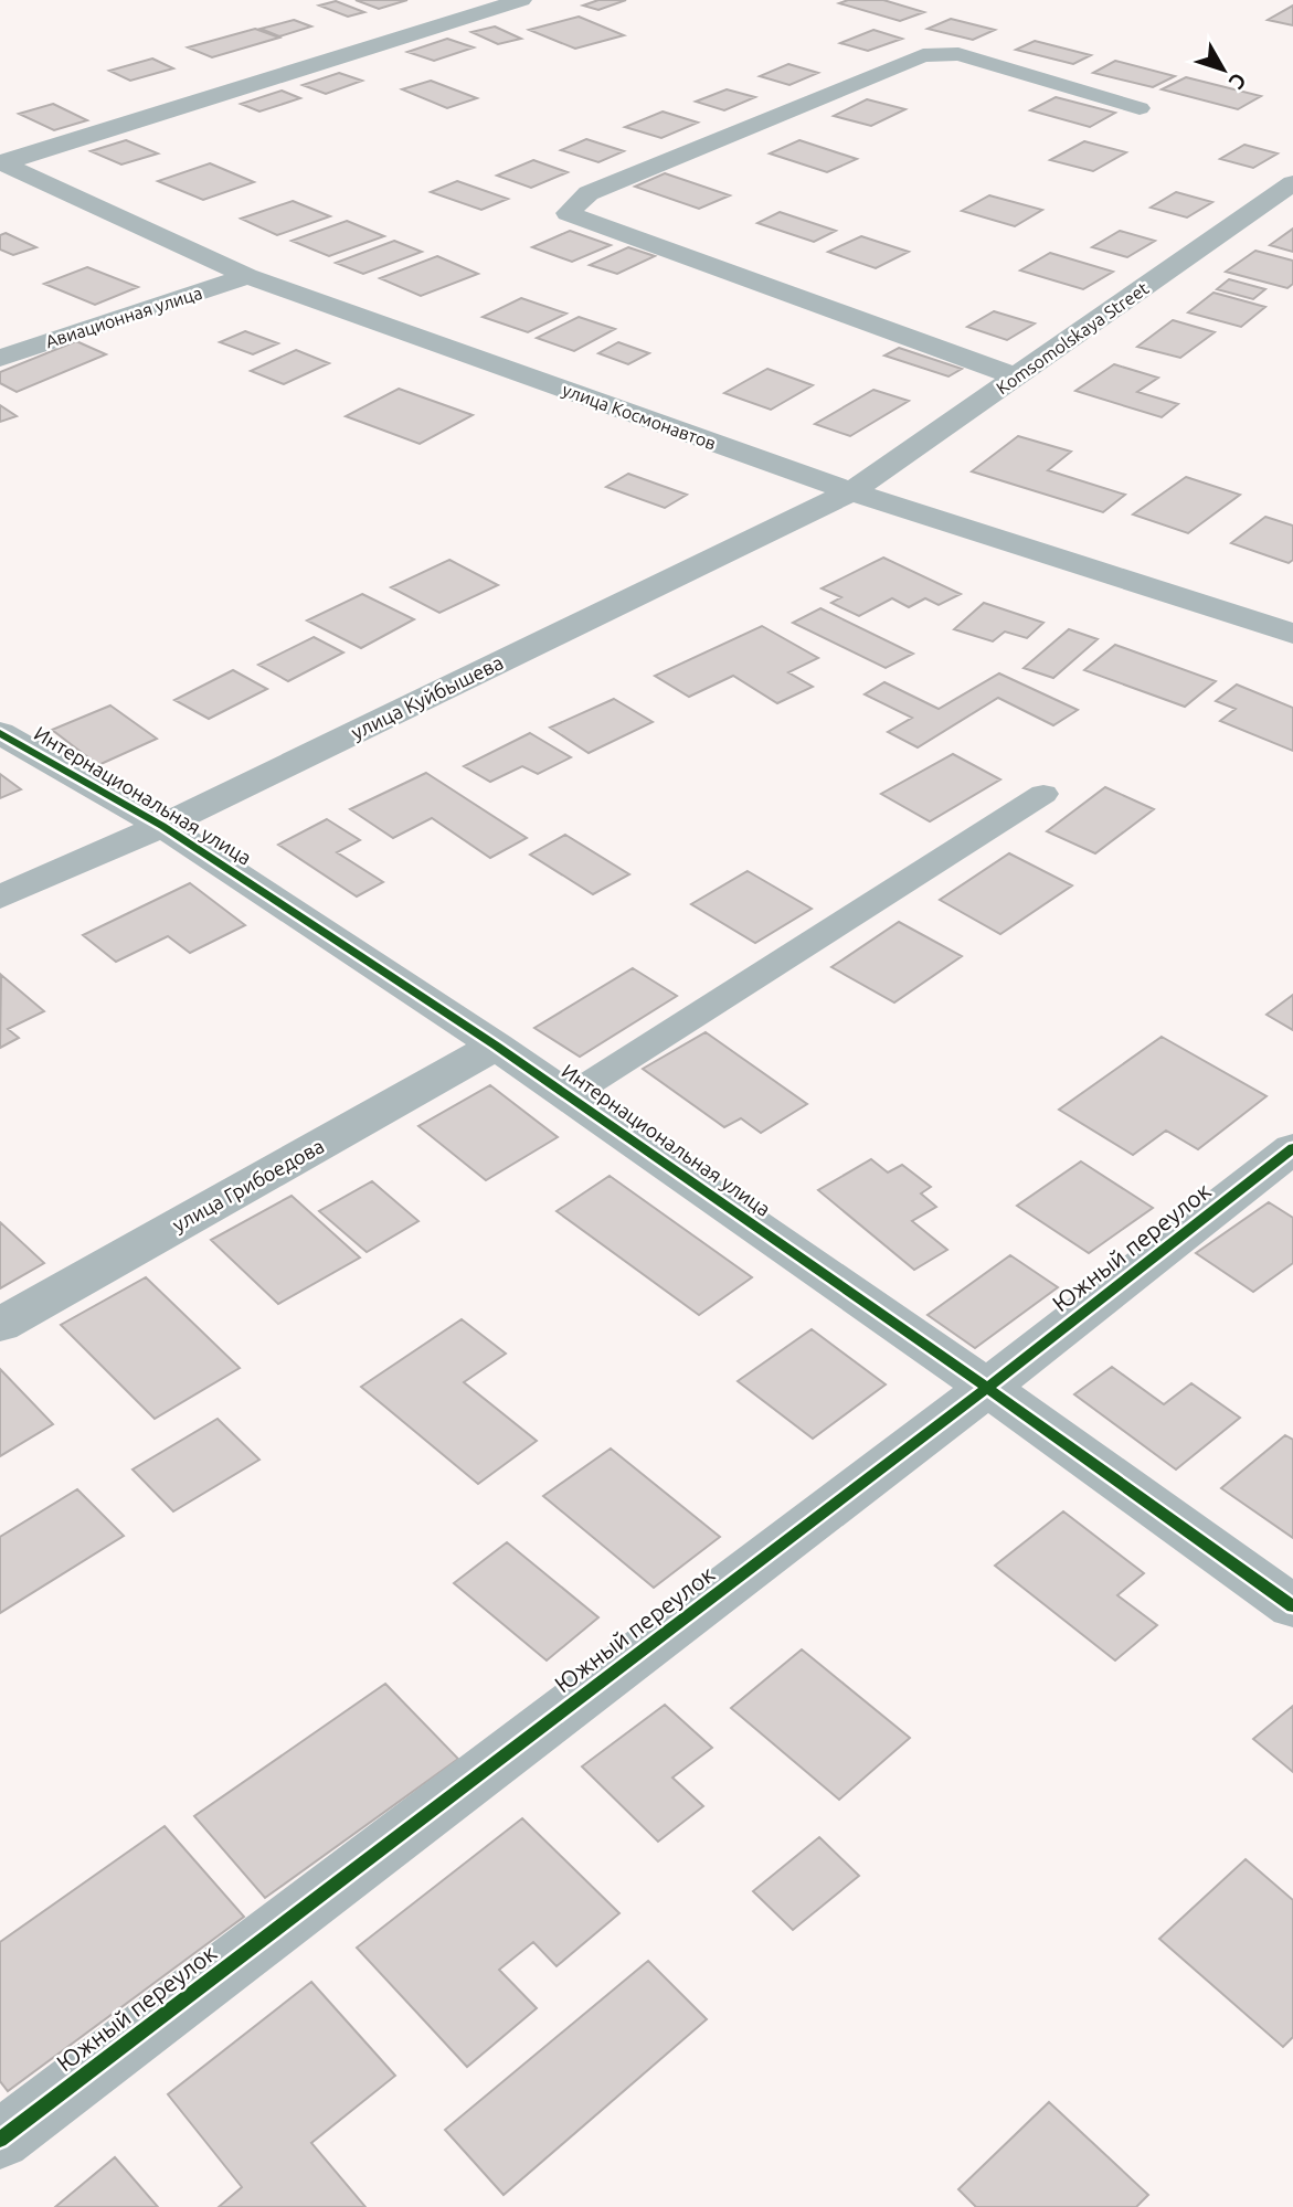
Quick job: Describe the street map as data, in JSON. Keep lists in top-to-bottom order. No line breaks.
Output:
{"streets":{"street":["Авиационная улица","Komsomolskaya Street","улица Космонавтов","улица Куйбышева","Интернациональная улица","улица Грибоедова","Южный переулок"]},"crossings":[["Авиационная улица","улица Космонавтов"],["Komsomolskaya Street","улица Космонавтов"],["Komsomolskaya Street","улица Куйбышева"],["улица Космонавтов","улица Куйбышева"],["улица Куйбышева","Интернациональная улица"],["Интернациональная улица","улица Грибоедова"],["Интернациональная улица","Южный переулок"]],"north":"bottom right"}
